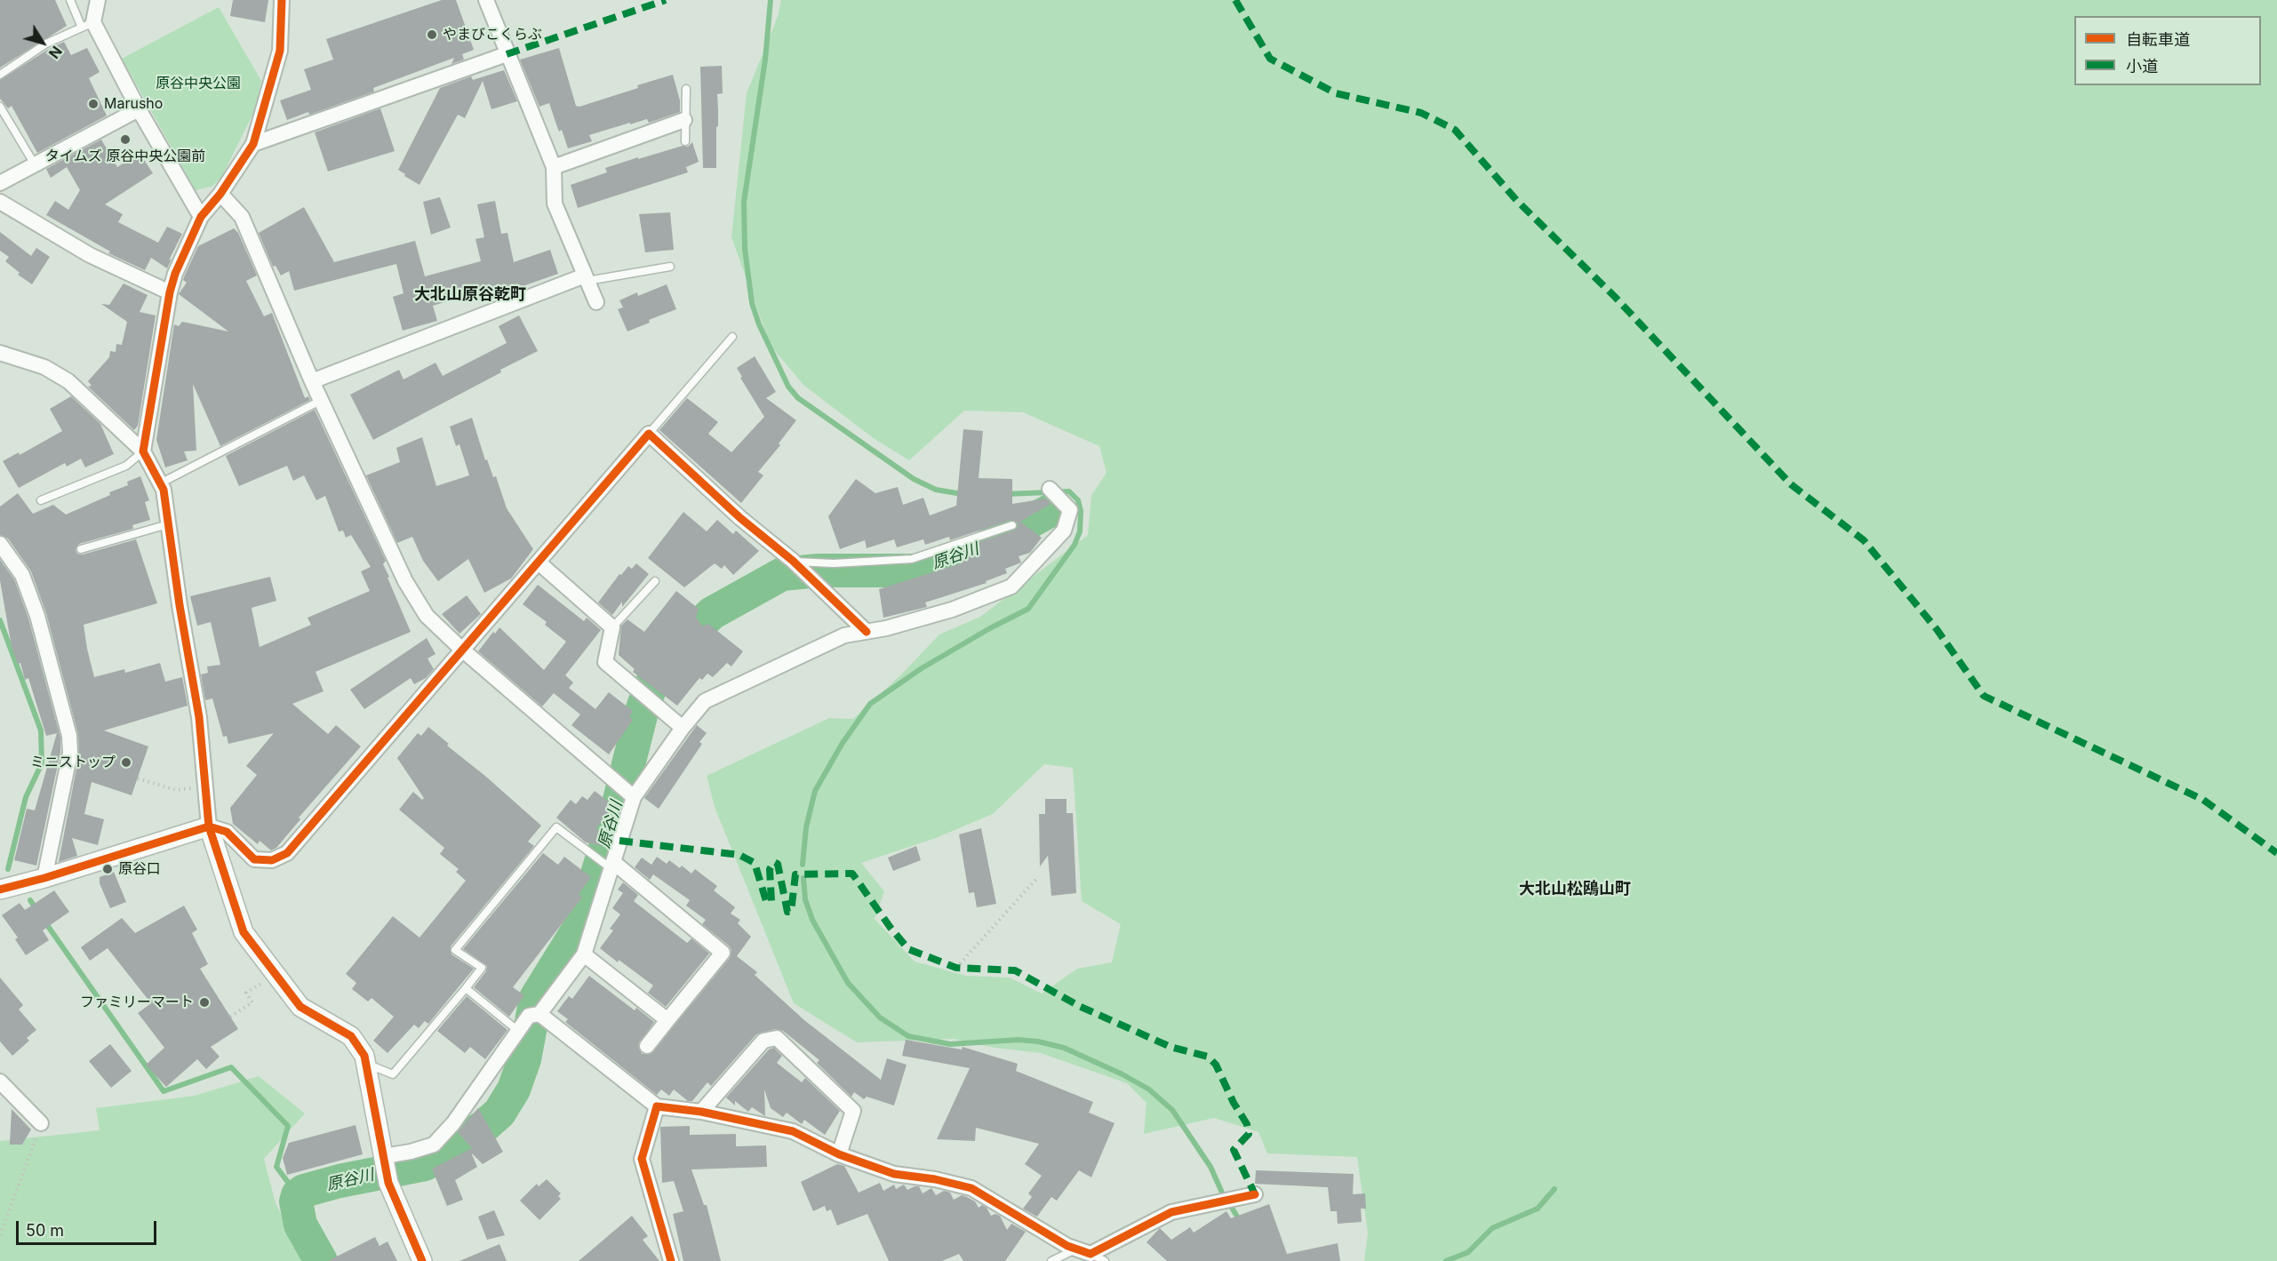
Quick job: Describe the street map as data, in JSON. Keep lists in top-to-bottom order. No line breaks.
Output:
{"districts":["大北山原谷乾町","大北山松鴎山町"],"water":["原谷川"],"parks":["原谷中央公園"],"places":["やまびこくらぶ","Marusho","タイムズ 原谷中央公園前","ミニストップ","原谷口","ファミリーマート"],"legend":["自転車道","小道"],"scale_bar":"50 m","north":"bottom right"}
